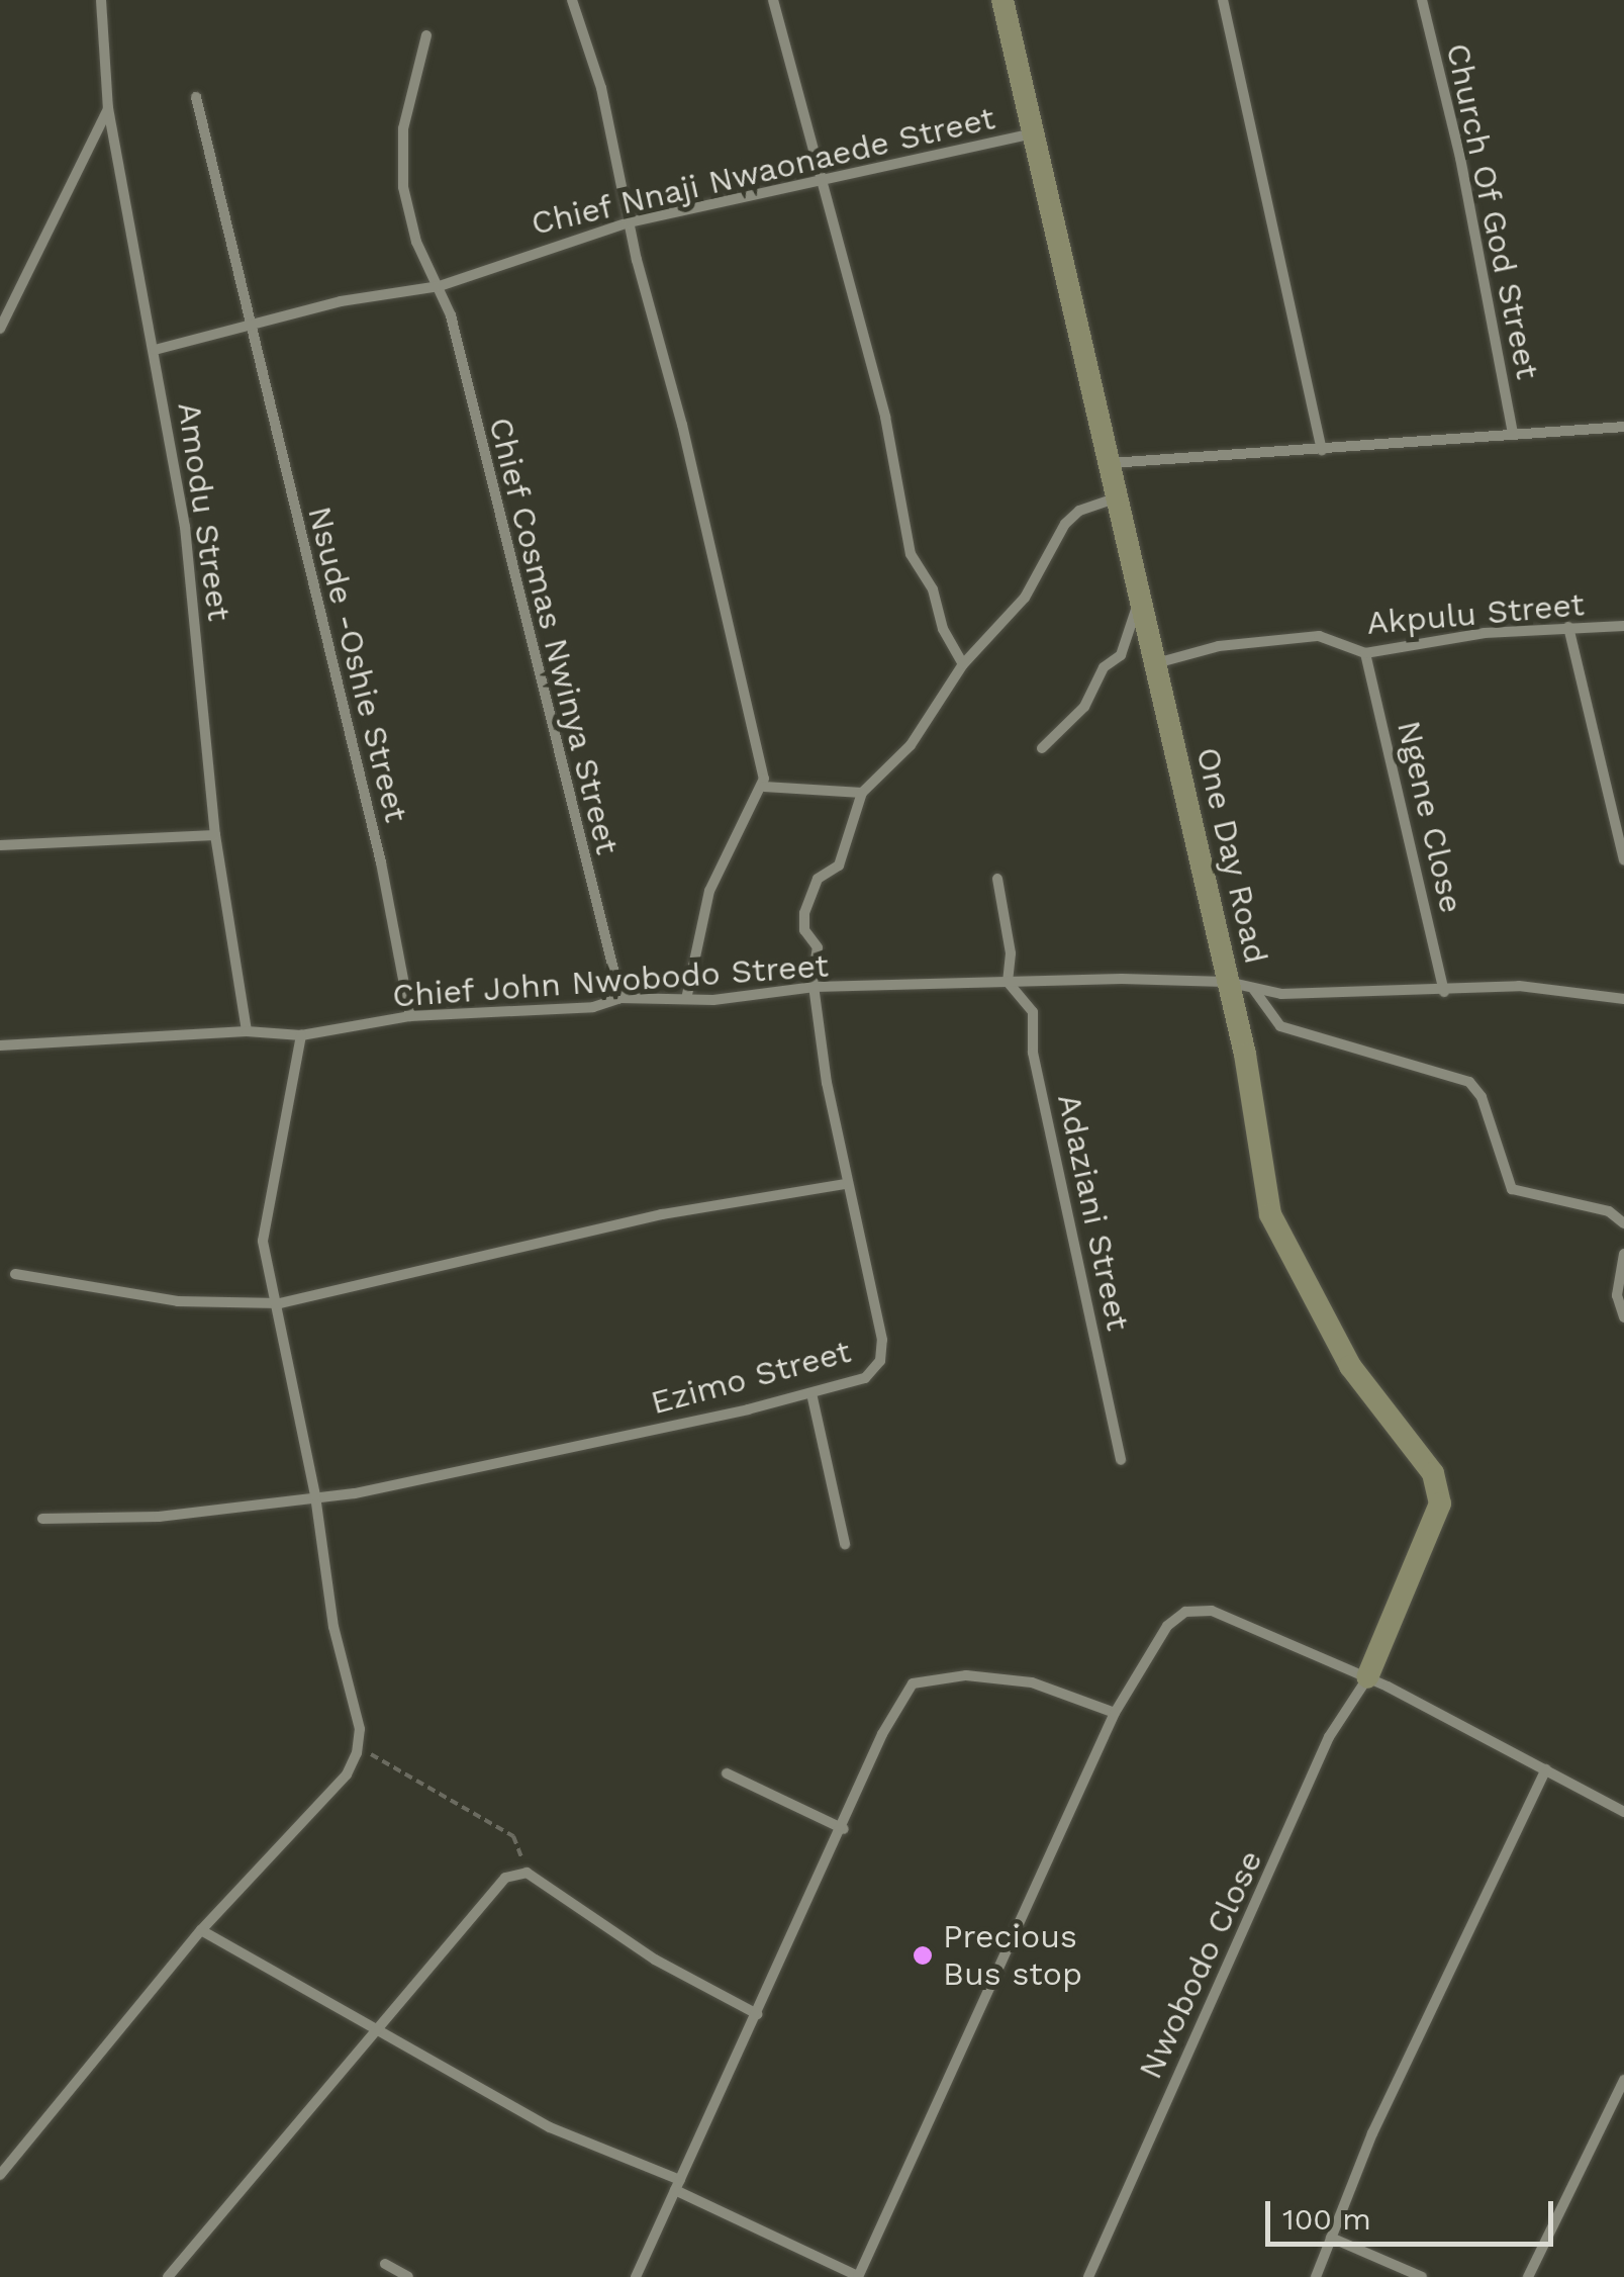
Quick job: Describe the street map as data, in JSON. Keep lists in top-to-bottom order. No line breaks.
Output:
{"streets":{"main road":["One Day Road"],"street":["Chief Nnaji Nwaonaede Street","Church Of God Street","Amodu Street","Akpulu Street","Chief Cosmas Nwinya Street","Nsude -Oshie Street","Ngene Close","Chief John Nwobodo Street","Adaziani Street","Ezimo Street","Nwobodo Close"]},"crossings":[["Chief Nnaji Nwaonaede Street","Amodu Street"],["Chief Nnaji Nwaonaede Street","Chief Cosmas Nwinya Street"],["Chief Nnaji Nwaonaede Street","Nsude -Oshie Street"],["Chief Nnaji Nwaonaede Street","One Day Road"],["Amodu Street","Chief John Nwobodo Street"],["Akpulu Street","Ngene Close"],["Akpulu Street","One Day Road"],["Chief Cosmas Nwinya Street","Chief John Nwobodo Street"],["Nsude -Oshie Street","Chief John Nwobodo Street"],["Ngene Close","Chief John Nwobodo Street"],["One Day Road","Chief John Nwobodo Street"],["One Day Road","Nwobodo Close"],["Chief John Nwobodo Street","Adaziani Street"],["Chief John Nwobodo Street","Ezimo Street"]],"places":["Precious Bus stop"],"scale_bar":"100 m"}
